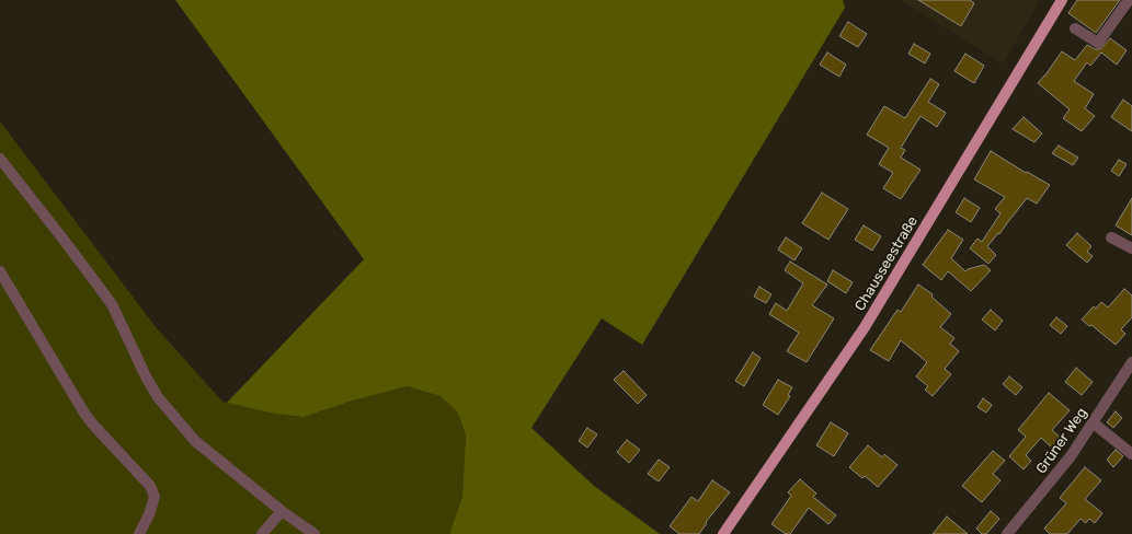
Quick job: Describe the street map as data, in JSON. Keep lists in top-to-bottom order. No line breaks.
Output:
{"streets":{"main road":["Chausseestraße"],"street":["Grüner Weg"]}}
